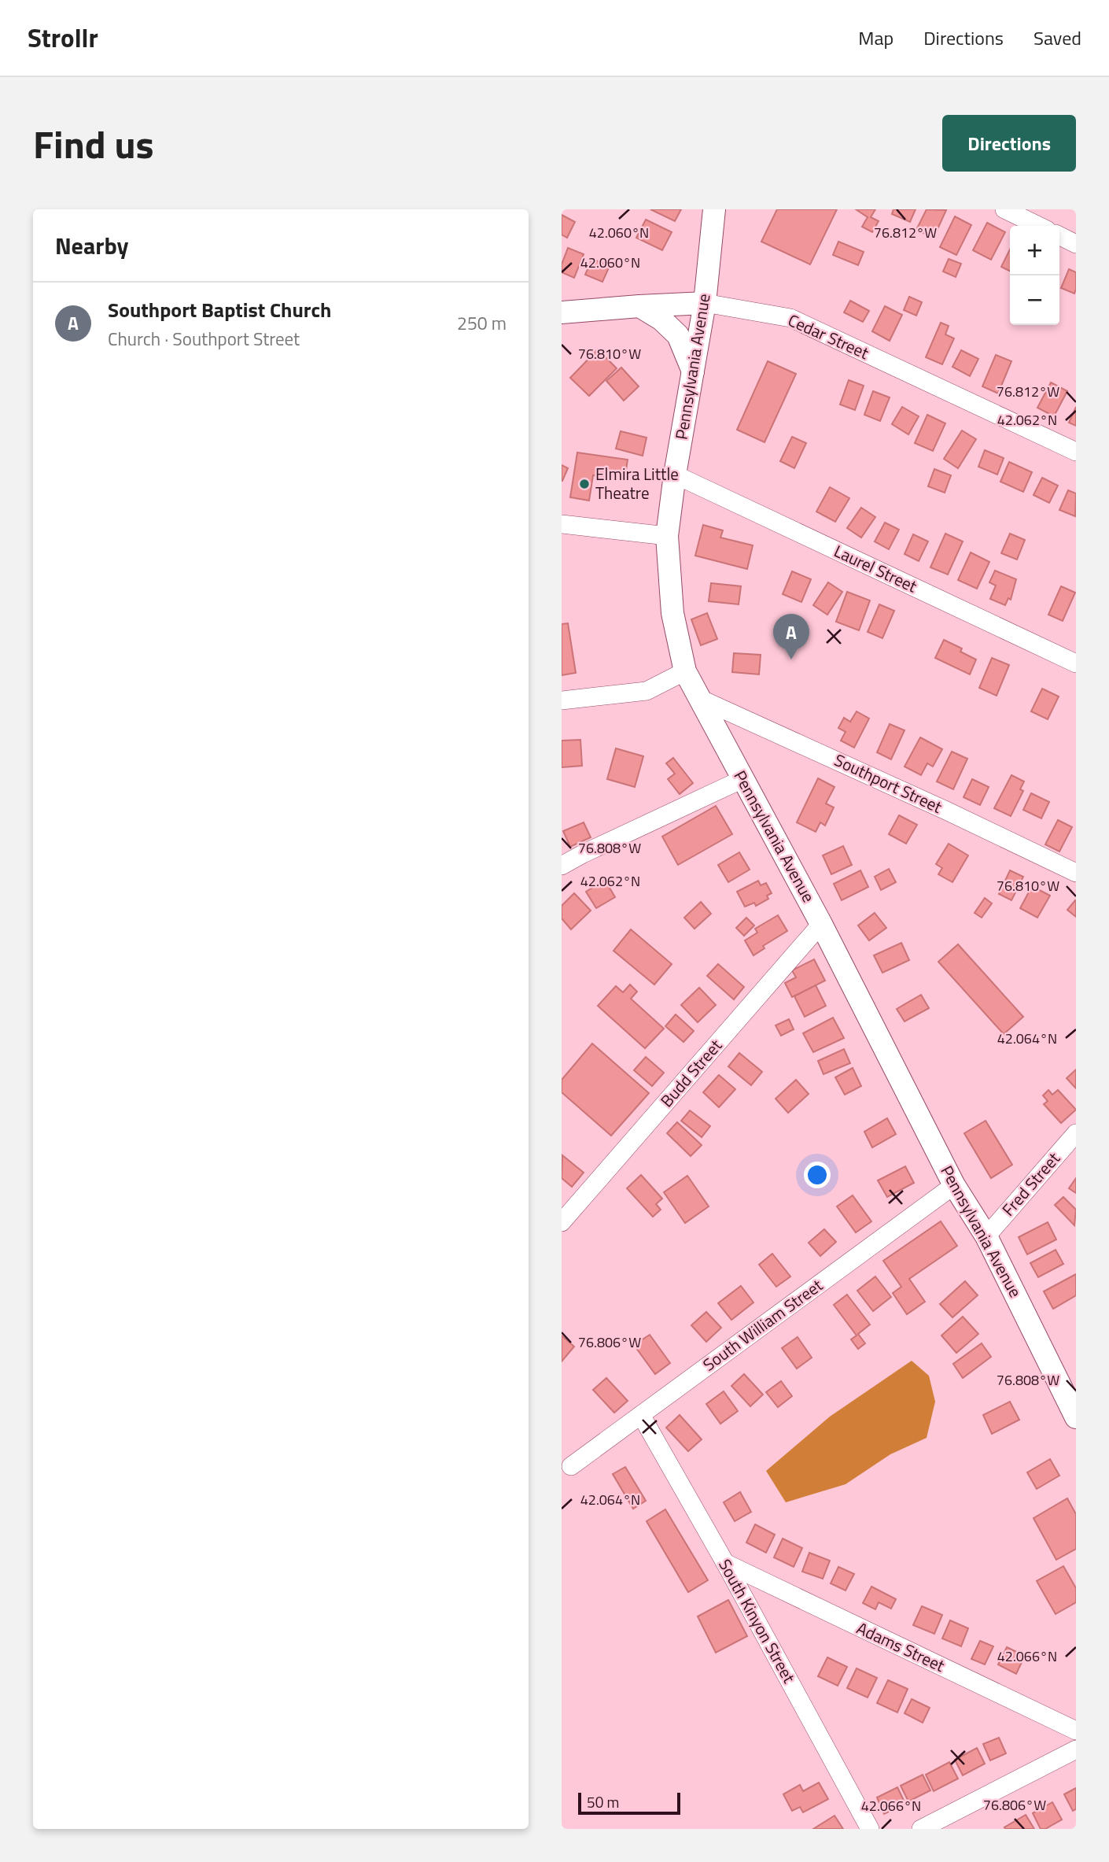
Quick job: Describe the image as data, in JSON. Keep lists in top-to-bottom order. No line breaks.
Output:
{"streets":{"main road":["Cedar Street","Pennsylvania Avenue"],"street":["Laurel Street","Southport Street","Budd Street","Fred Street","South William Street","South Kinyon Street","Adams Street"]},"crossings":[["Cedar Street","Pennsylvania Avenue"],["Pennsylvania Avenue","Laurel Street"],["Pennsylvania Avenue","Southport Street"],["Pennsylvania Avenue","Budd Street"],["Pennsylvania Avenue","Fred Street"],["Pennsylvania Avenue","South William Street"],["South William Street","South Kinyon Street"],["South Kinyon Street","Adams Street"]],"places":["Elmira Little Theatre"],"scale_bar":"50 m","page":{"header":"Strollr","nav":["Map","Directions","Saved"],"title":"Find us","buttons":"Directions","heading":"Nearby","map_buttons":["+","−"],"list":[{"mark":"A","name":"Southport Baptist Church","note":"Church · Southport Street","value":"250 m"}],"pins":"A","scale":"50 m"},"coordinates":["42.060°N","76.812°W","76.810°W","42.062°N","76.808°W","42.064°N","76.806°W","42.066°N"]}
